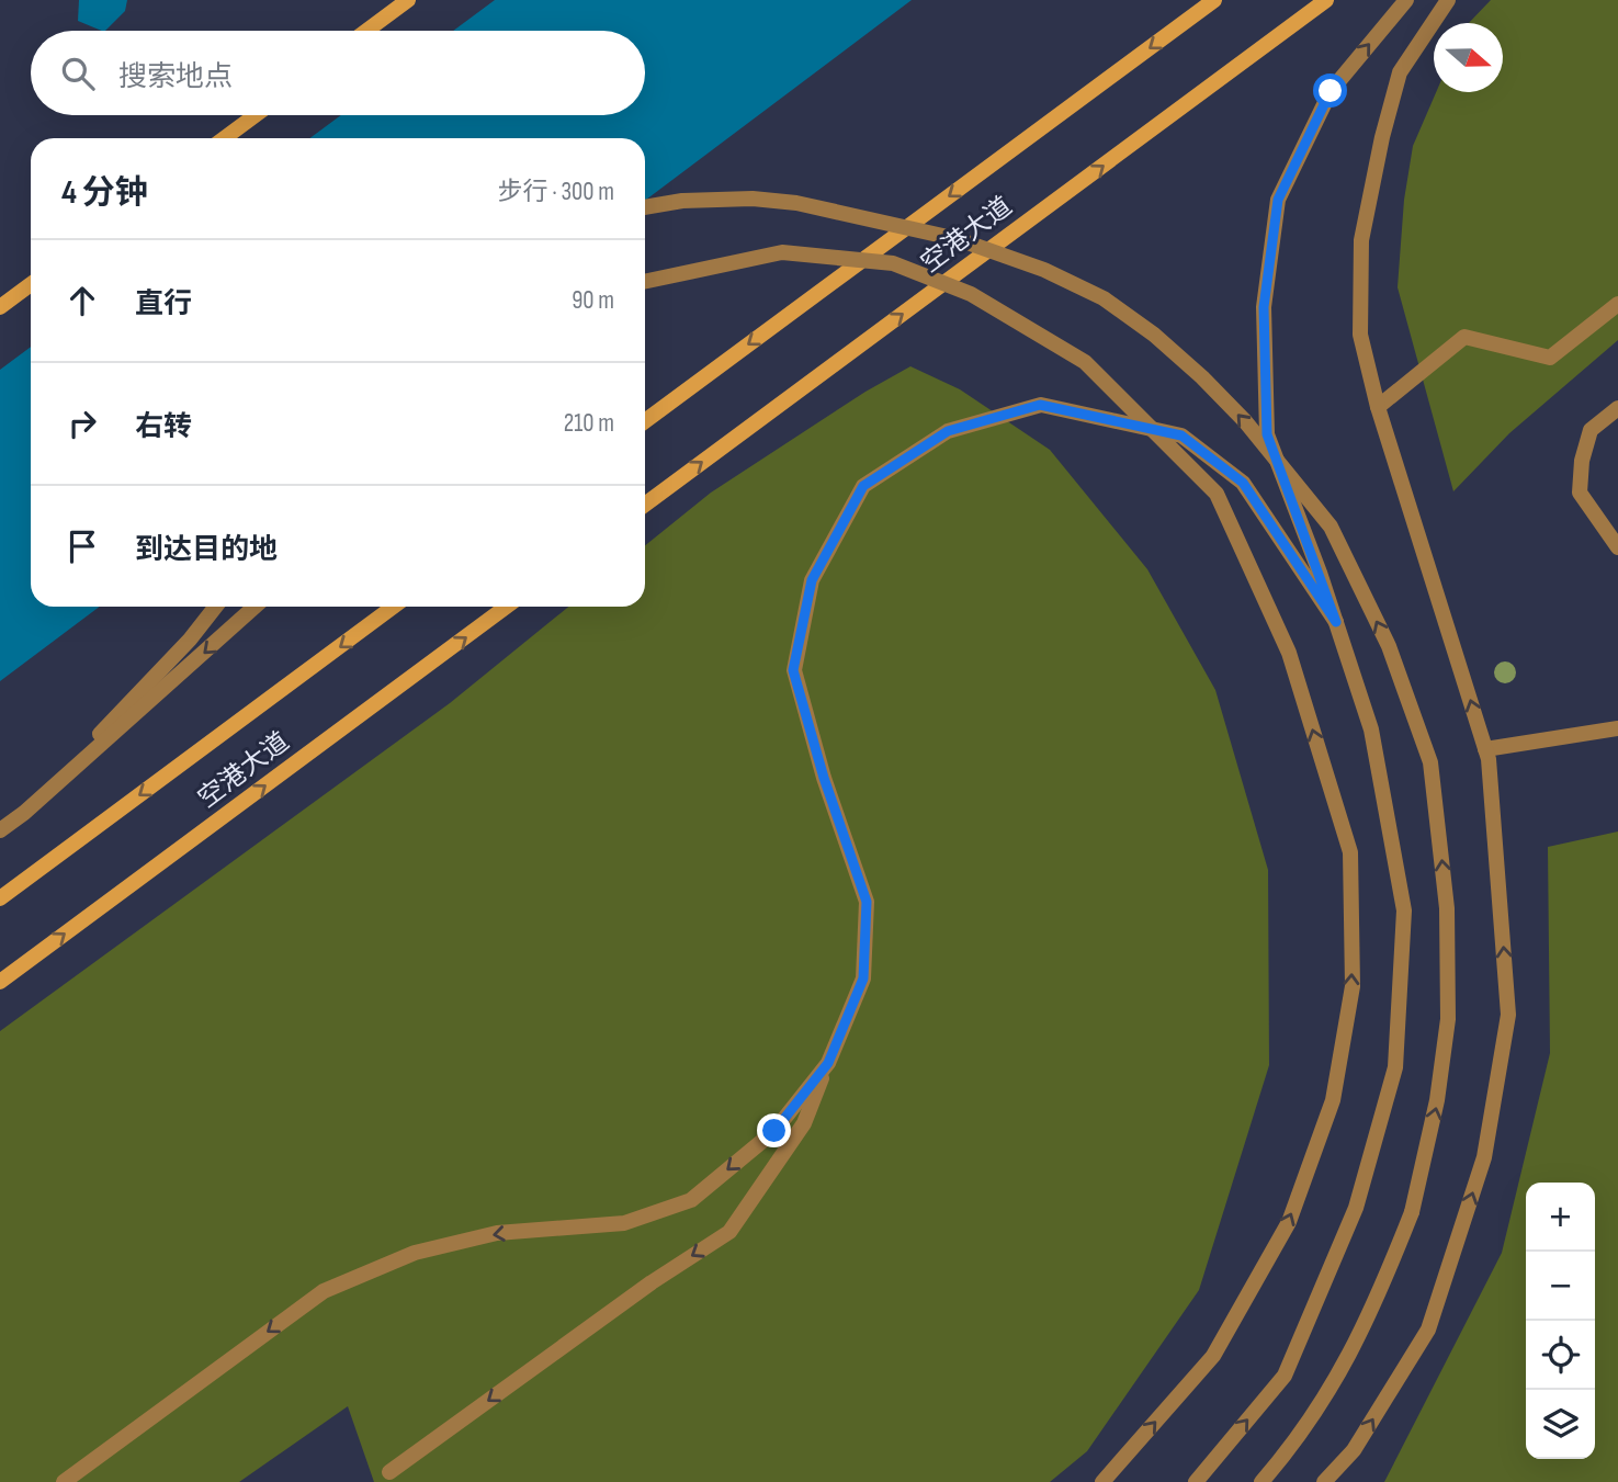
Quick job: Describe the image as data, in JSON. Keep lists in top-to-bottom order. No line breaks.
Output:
{"streets":{"main road":["空港大道"]},"north":"right","page":{"search":"搜索地点","heading":["4 分钟","步行 · 300 m"],"list":[["直行","90 m"],["右转","210 m"],"到达目的地"],"map_buttons":["+","−"]}}
